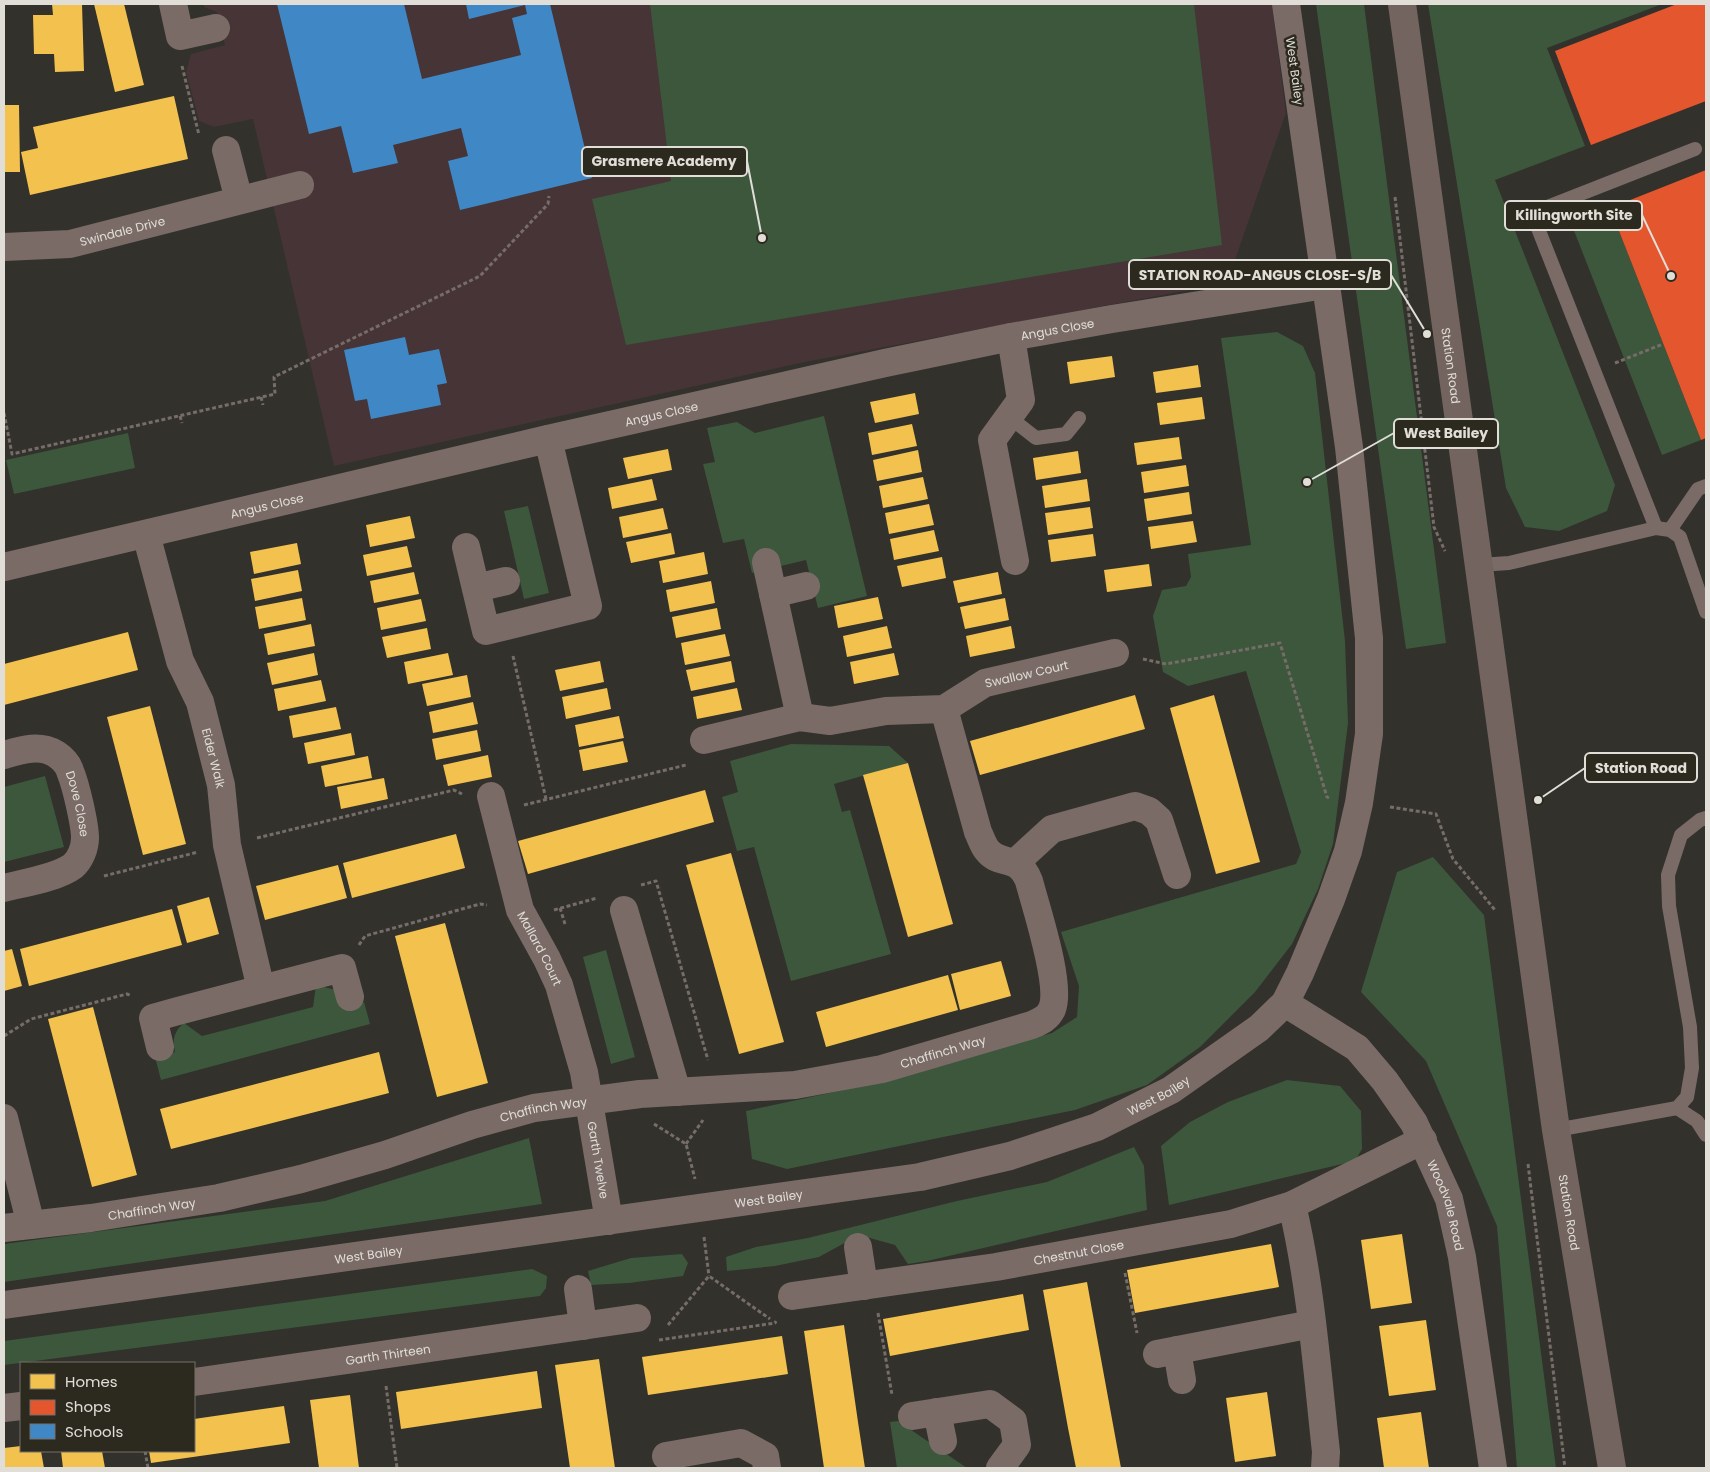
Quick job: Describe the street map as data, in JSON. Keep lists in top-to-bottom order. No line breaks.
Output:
{"streets":{"main road":["Station Road"],"street":["West Bailey","Swindale Drive","Angus Close","Swallow Court","Eider Walk","Dove Close","Mallard Court","Chaffinch Way","Garth Twelve","Woodvale Road","Chestnut Close","Garth Thirteen"]},"crossings":[["West Bailey","Angus Close"],["West Bailey","Garth Twelve"],["West Bailey","Woodvale Road"],["Angus Close","Eider Walk"],["Mallard Court","Chaffinch Way"],["Mallard Court","Garth Twelve"],["Chaffinch Way","Garth Twelve"],["Woodvale Road","Chestnut Close"]],"places":["Grasmere Academy","Killingworth Site","STATION ROAD-ANGUS CLOSE-S/B","West Bailey","Station Road"],"legend":["Homes","Shops","Schools"]}
